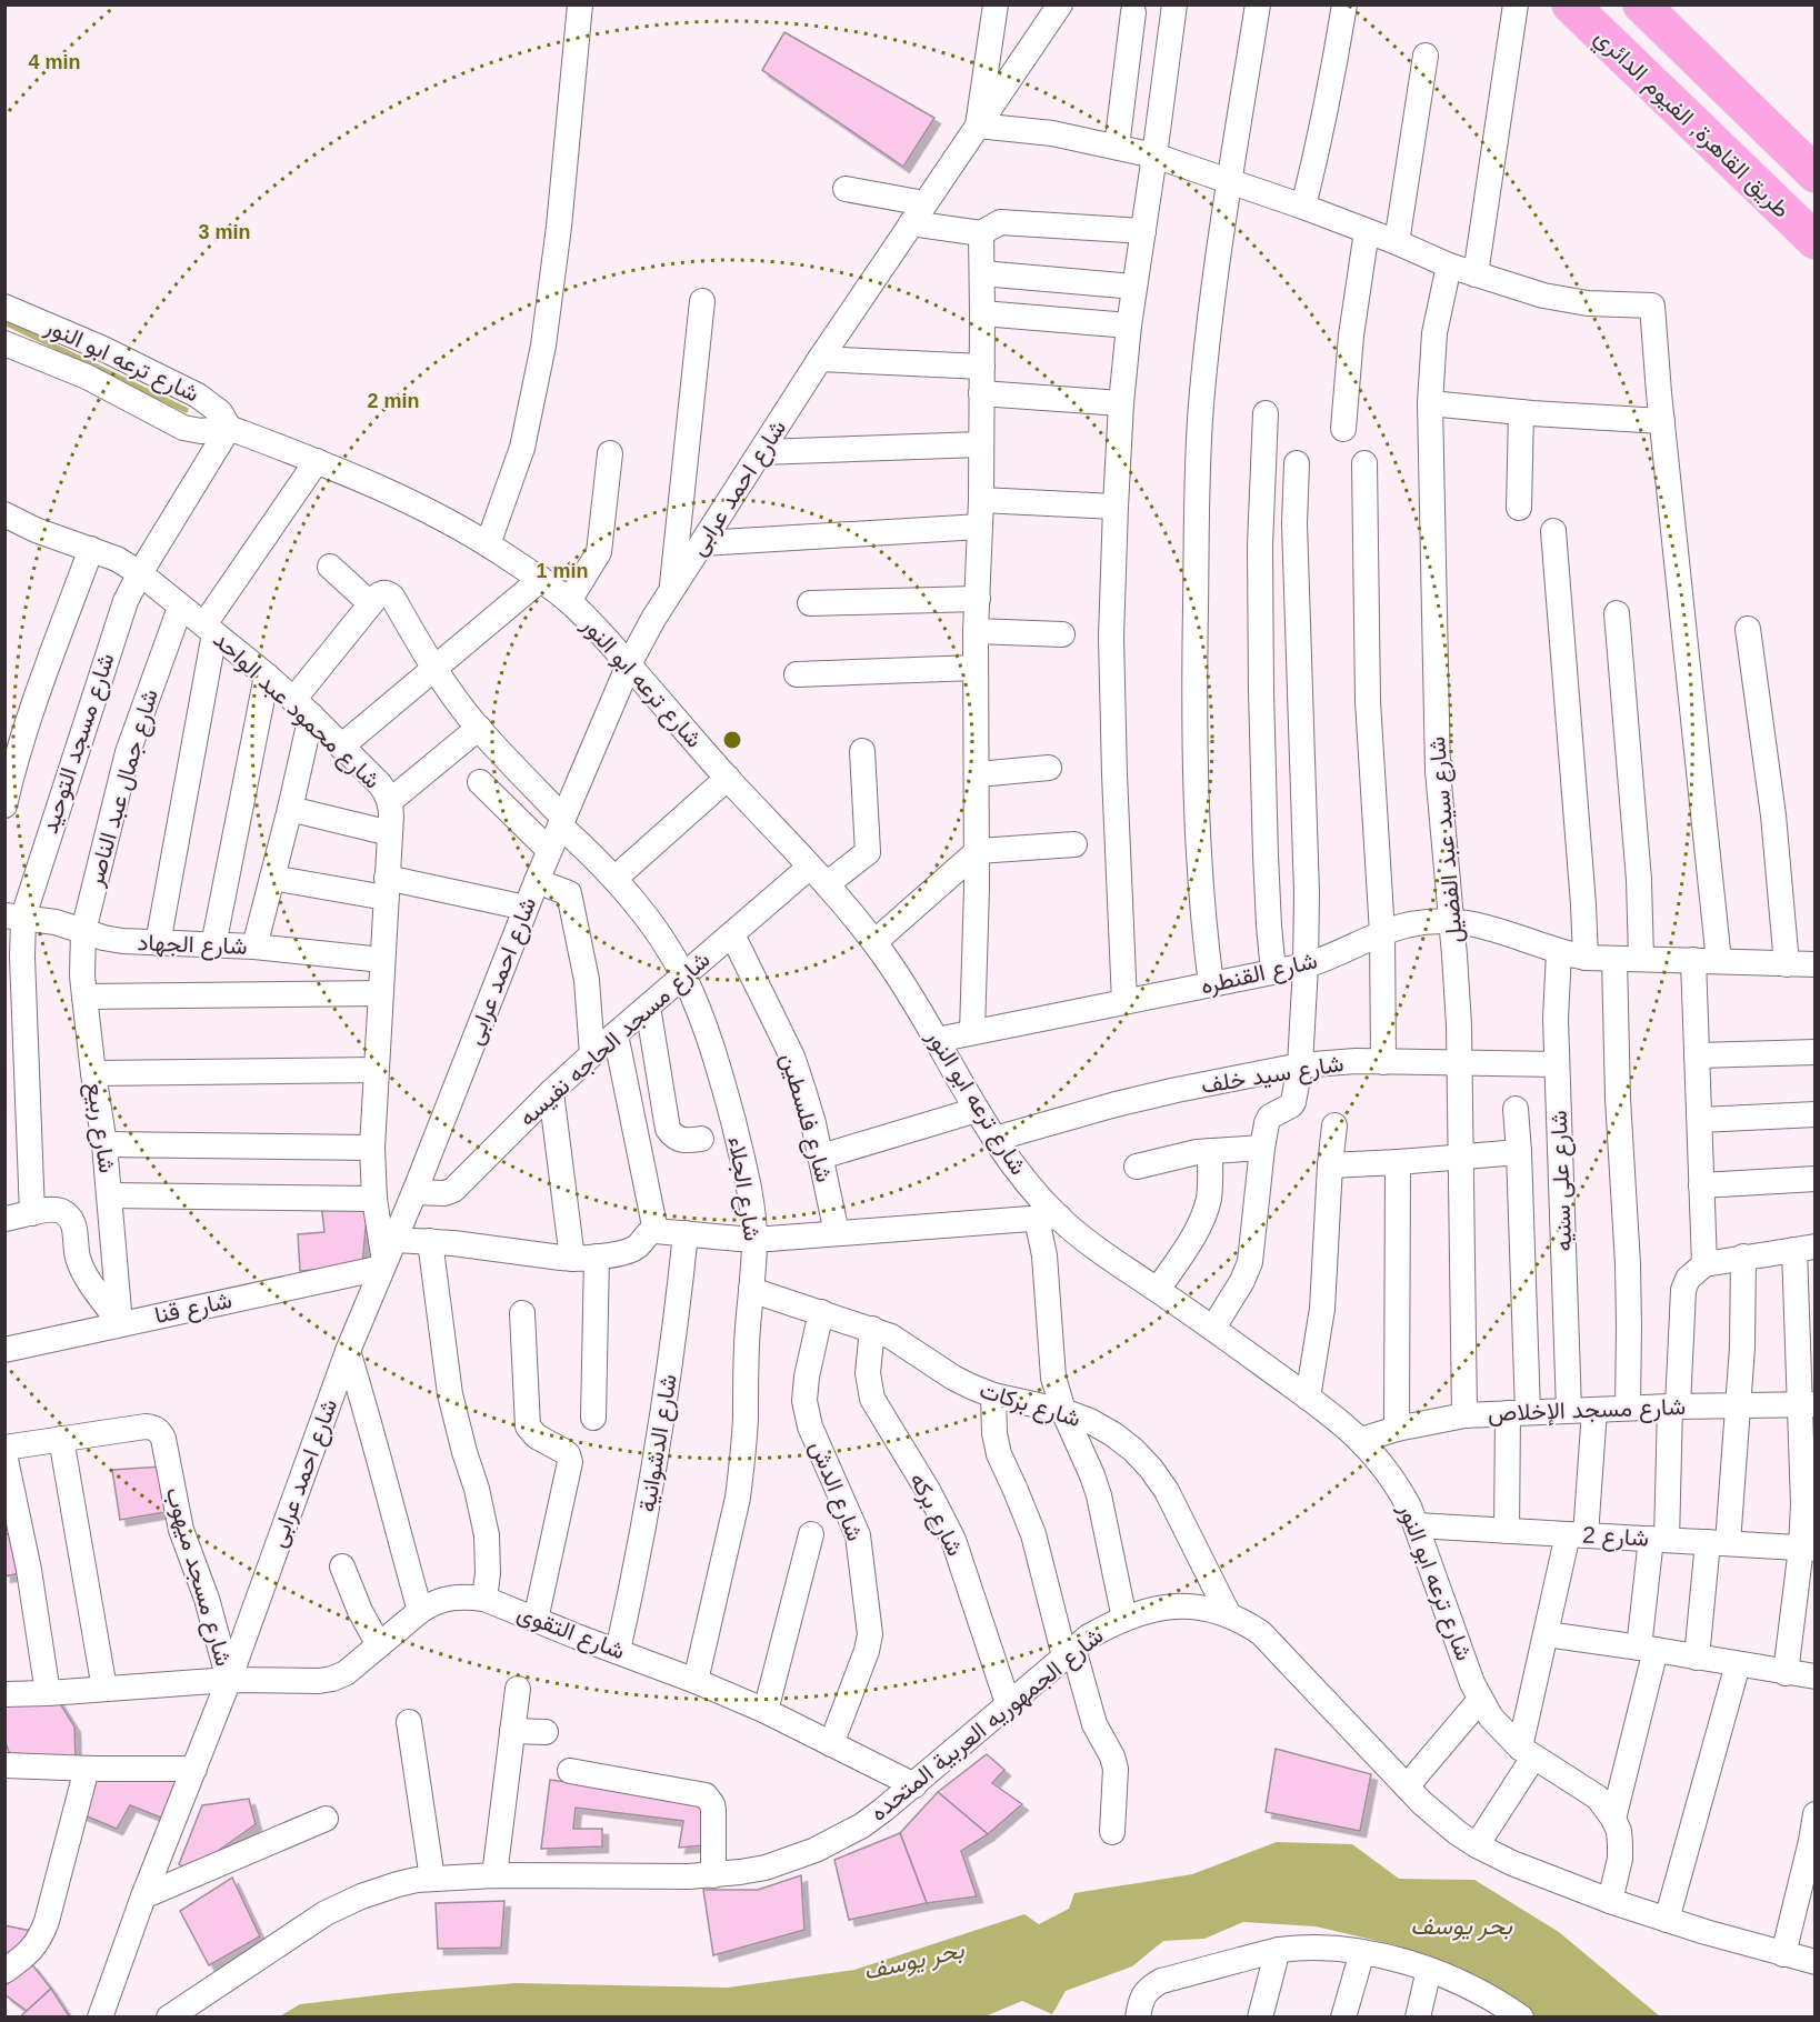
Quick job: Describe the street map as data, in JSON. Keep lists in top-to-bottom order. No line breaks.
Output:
{"streets":{"highway":["طريق القاهرة, الفيوم الدائري"],"street":["شارع ترعه ابو النور","شارع احمد عرابى","شارع محمود عبد الواحد","شارع مسجد التوحيد","شارع جمال عبد الناصر","شارع سيد عبد الفضيل","شارع الجهاد","شارع القنطره","شارع مسجد الحاجه نفيسه","شارع سيد خلف","شارع فلسطين","شارع ربيع","شارع على سنيه","شارع الجلاء","شارع قنا","شارع بركات","شارع مسجد الإخلاص","شارع الدشوانية","شارع الدش","شارع بركه","شارع 2","شارع مسجد ميهوب","شارع التقوى","شارع الجمهوريه العربية المتحده"]},"crossings":[["شارع ترعه ابو النور","شارع احمد عرابى"],["شارع ترعه ابو النور","شارع مسجد التوحيد"],["شارع ترعه ابو النور","شارع القنطره"],["شارع ترعه ابو النور","شارع مسجد الحاجه نفيسه"],["شارع ترعه ابو النور","شارع سيد خلف"],["شارع ترعه ابو النور","شارع مسجد الإخلاص"],["شارع ترعه ابو النور","شارع 2"],["شارع ترعه ابو النور","شارع الجمهوريه العربية المتحده"],["شارع احمد عرابى","شارع محمود عبد الواحد"],["شارع احمد عرابى","شارع مسجد الحاجه نفيسه"],["شارع احمد عرابى","شارع الجلاء"],["شارع احمد عرابى","شارع قنا"],["شارع احمد عرابى","شارع مسجد ميهوب"],["شارع احمد عرابى","شارع التقوى"],["شارع محمود عبد الواحد","شارع مسجد التوحيد"],["شارع محمود عبد الواحد","شارع جمال عبد الناصر"],["شارع محمود عبد الواحد","شارع الجهاد"],["شارع محمود عبد الواحد","شارع قنا"],["شارع مسجد التوحيد","شارع الجهاد"],["شارع جمال عبد الناصر","شارع الجهاد"],["شارع جمال عبد الناصر","شارع ربيع"],["شارع سيد عبد الفضيل","شارع القنطره"],["شارع سيد عبد الفضيل","شارع سيد خلف"],["شارع سيد عبد الفضيل","شارع مسجد الإخلاص"],["شارع الجهاد","شارع ربيع"],["شارع القنطره","شارع على سنيه"],["شارع مسجد الحاجه نفيسه","شارع فلسطين"],["شارع مسجد الحاجه نفيسه","شارع الجلاء"],["شارع سيد خلف","شارع على سنيه"],["شارع ربيع","شارع قنا"],["شارع على سنيه","شارع مسجد الإخلاص"],["شارع الجلاء","شارع بركات"],["شارع الجلاء","شارع التقوى"],["شارع بركات","شارع الدش"],["شارع بركات","شارع بركه"],["شارع بركات","شارع الجمهوريه العربية المتحده"],["شارع الدشوانية","شارع التقوى"],["شارع الدش","شارع التقوى"],["شارع بركه","شارع الجمهوريه العربية المتحده"],["شارع مسجد ميهوب","شارع التقوى"],["شارع التقوى","شارع الجمهوريه العربية المتحده"]],"water":["بحر يوسف"],"rings":["4 min","3 min","2 min","1 min"]}
